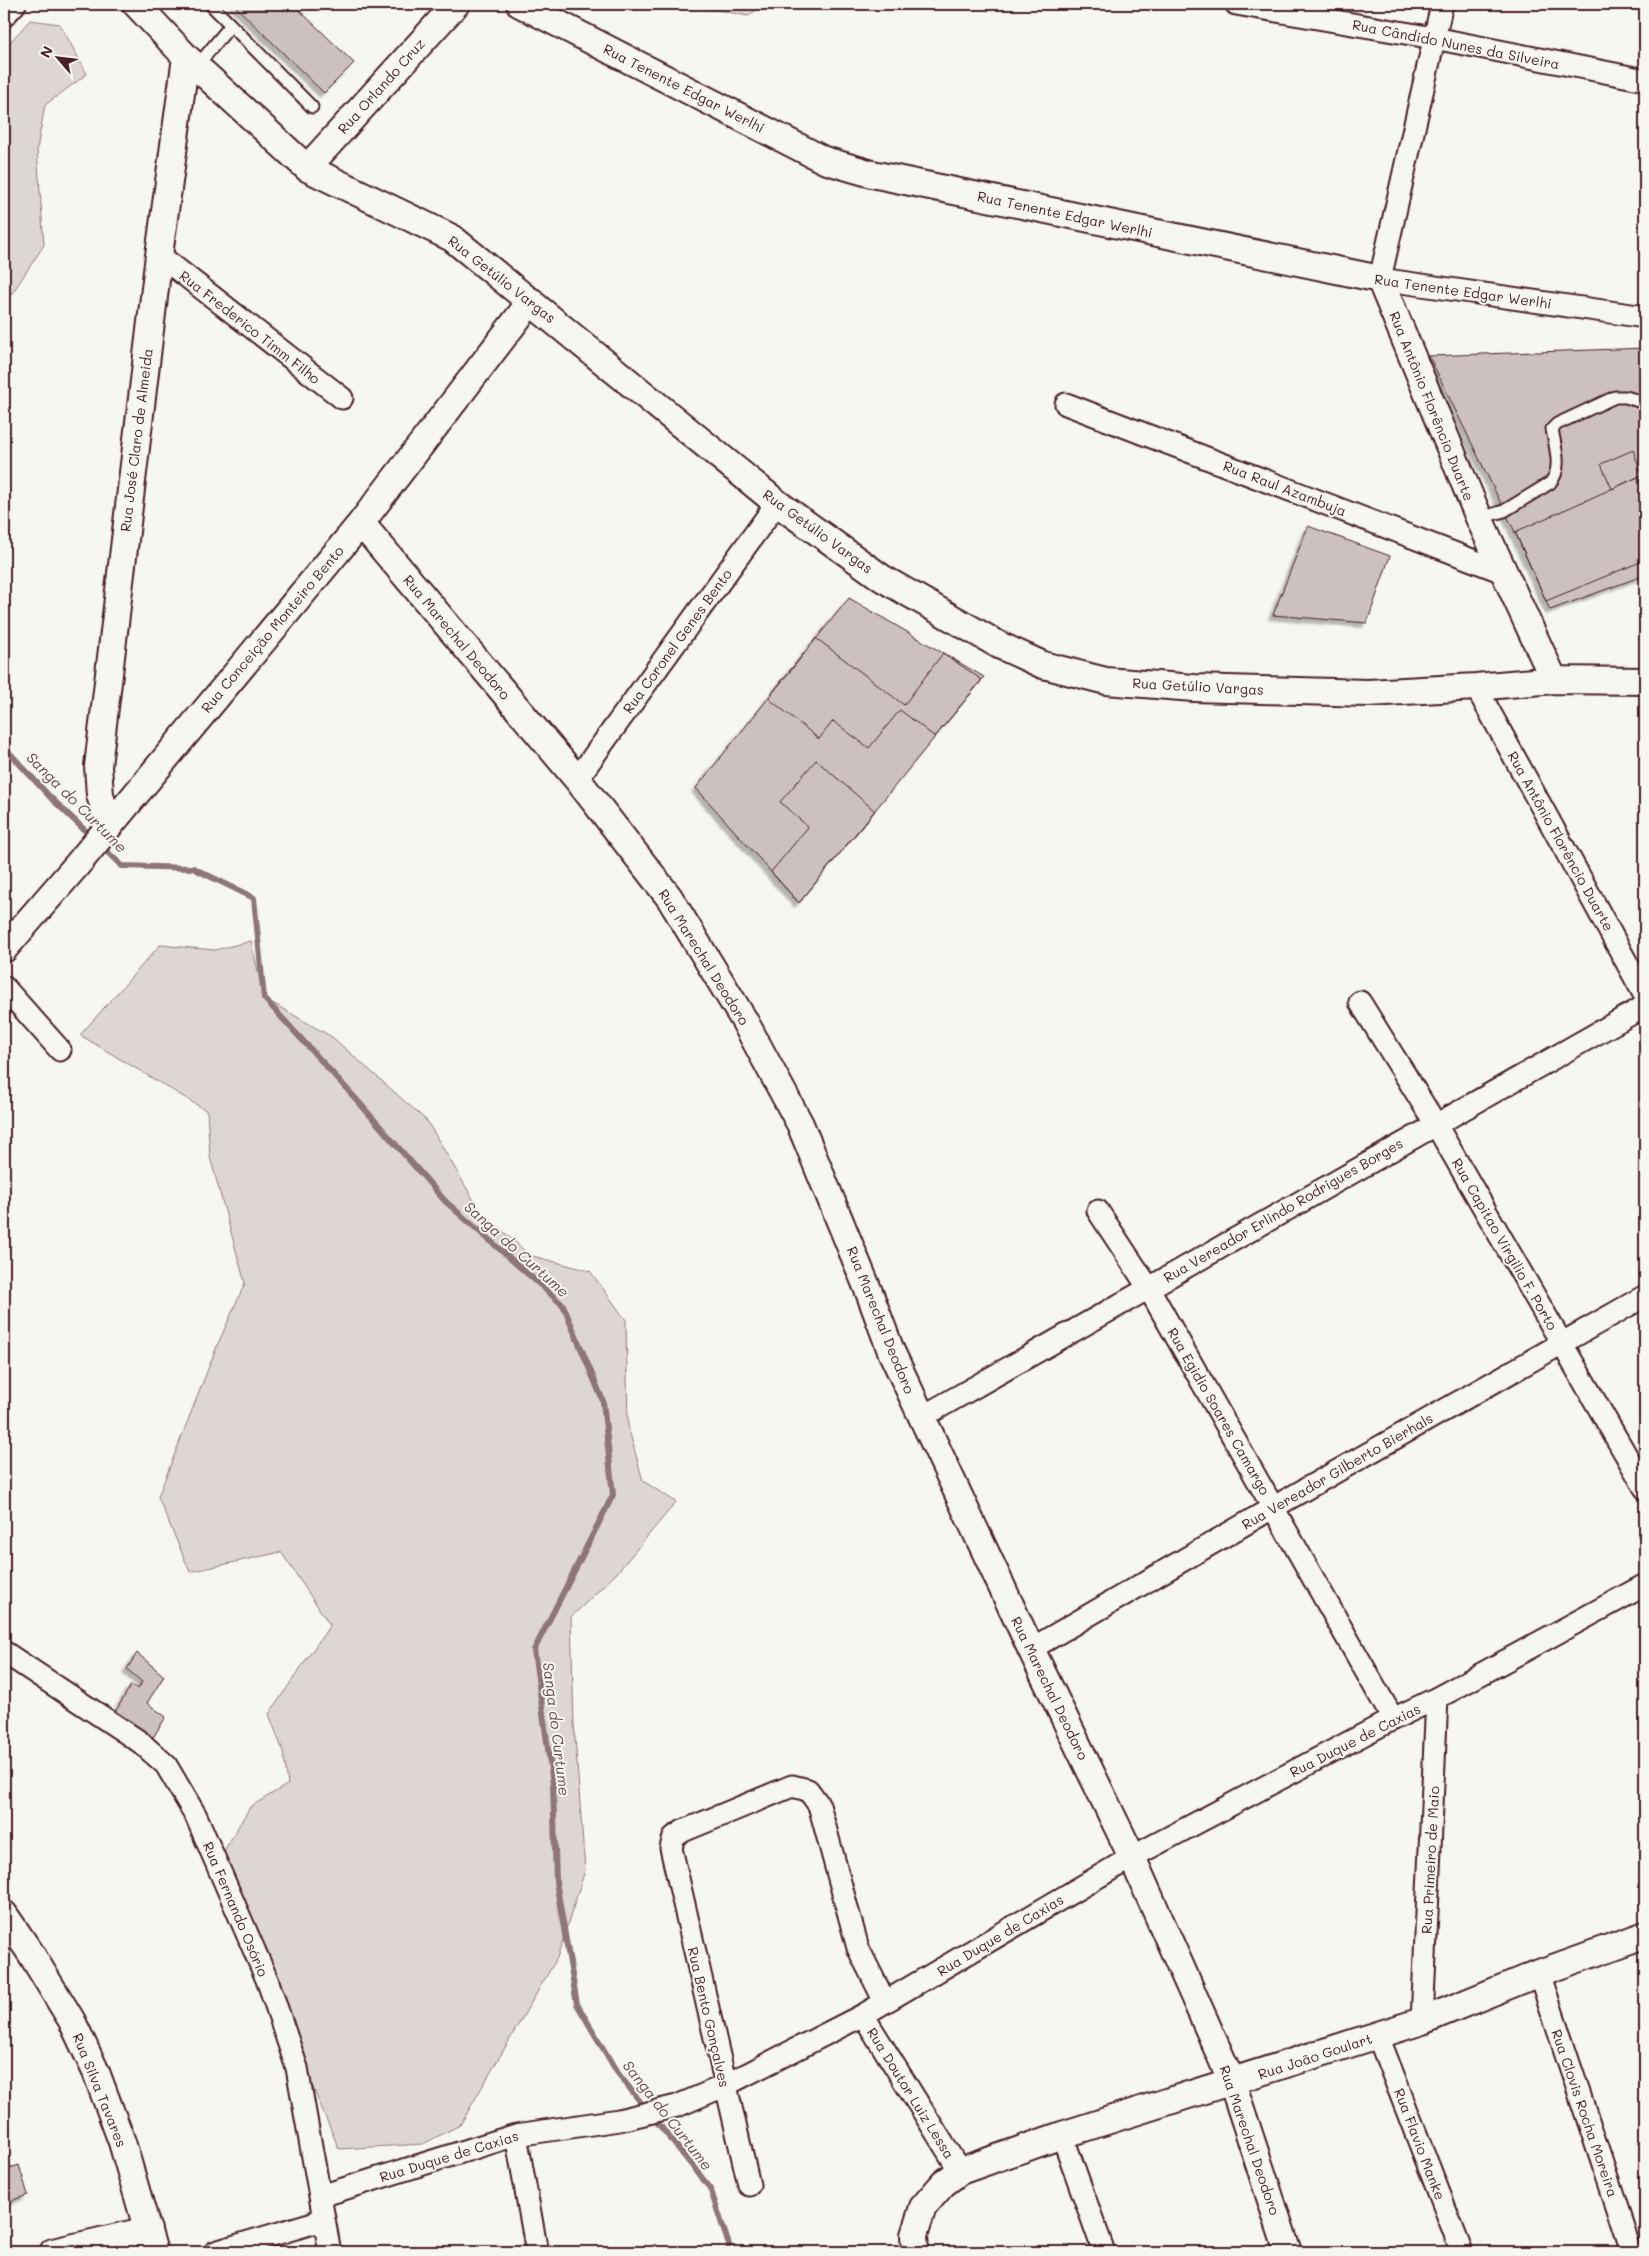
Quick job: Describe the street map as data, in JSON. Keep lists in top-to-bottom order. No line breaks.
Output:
{"streets":{"street":["Rua Cândido Nunes da Silveira","Rua Orlando Cruz","Rua Tenente Edgar Werlhi","Rua Getúlio Vargas","Rua Frederico Timm Filho","Rua Antônio Florêncio Duarte","Rua José Claro de Almeida","Rua Raul Azambuja","Rua Conceição Monteiro Bento","Rua Marechal Deodoro","Rua Coronel Genes Bento","Rua Vereador Erlindo Rodrigues Borges","Rua Capitao Virgilio F. Porto","Rua Egidio Soares Camargo","Rua Vereador Gilberto Bierhals","Rua Duque de Caxias","Rua Primeiro de Maio","Rua Fernando Osório","Rua Bento Gonçalves","Rua João Goulart","Rua Silva Tavares","Rua Doutor Luiz Lessa","Rua Clovis Rocha Moreira","Rua Flavio Manke"]},"crossings":[["Rua Orlando Cruz","Rua Getúlio Vargas"],["Rua Tenente Edgar Werlhi","Rua Antônio Florêncio Duarte"],["Rua Getúlio Vargas","Rua Antônio Florêncio Duarte"],["Rua Getúlio Vargas","Rua José Claro de Almeida"],["Rua Getúlio Vargas","Rua Conceição Monteiro Bento"],["Rua Getúlio Vargas","Rua Coronel Genes Bento"],["Rua Frederico Timm Filho","Rua José Claro de Almeida"],["Rua Antônio Florêncio Duarte","Rua Raul Azambuja"],["Rua José Claro de Almeida","Rua Conceição Monteiro Bento"],["Rua Conceição Monteiro Bento","Rua Marechal Deodoro"],["Rua Marechal Deodoro","Rua Coronel Genes Bento"],["Rua Marechal Deodoro","Rua Vereador Erlindo Rodrigues Borges"],["Rua Marechal Deodoro","Rua Vereador Gilberto Bierhals"],["Rua Marechal Deodoro","Rua Duque de Caxias"],["Rua Marechal Deodoro","Rua João Goulart"],["Rua Vereador Erlindo Rodrigues Borges","Rua Capitao Virgilio F. Porto"],["Rua Vereador Erlindo Rodrigues Borges","Rua Egidio Soares Camargo"],["Rua Capitao Virgilio F. Porto","Rua Vereador Gilberto Bierhals"],["Rua Egidio Soares Camargo","Rua Vereador Gilberto Bierhals"],["Rua Egidio Soares Camargo","Rua Duque de Caxias"],["Rua Duque de Caxias","Rua Primeiro de Maio"],["Rua Duque de Caxias","Rua Fernando Osório"],["Rua Duque de Caxias","Rua Bento Gonçalves"],["Rua Duque de Caxias","Rua Doutor Luiz Lessa"],["Rua Primeiro de Maio","Rua João Goulart"],["Rua João Goulart","Rua Doutor Luiz Lessa"],["Rua João Goulart","Rua Clovis Rocha Moreira"],["Rua João Goulart","Rua Flavio Manke"]],"water":["Sanga do Curtume"],"north":"top left"}
